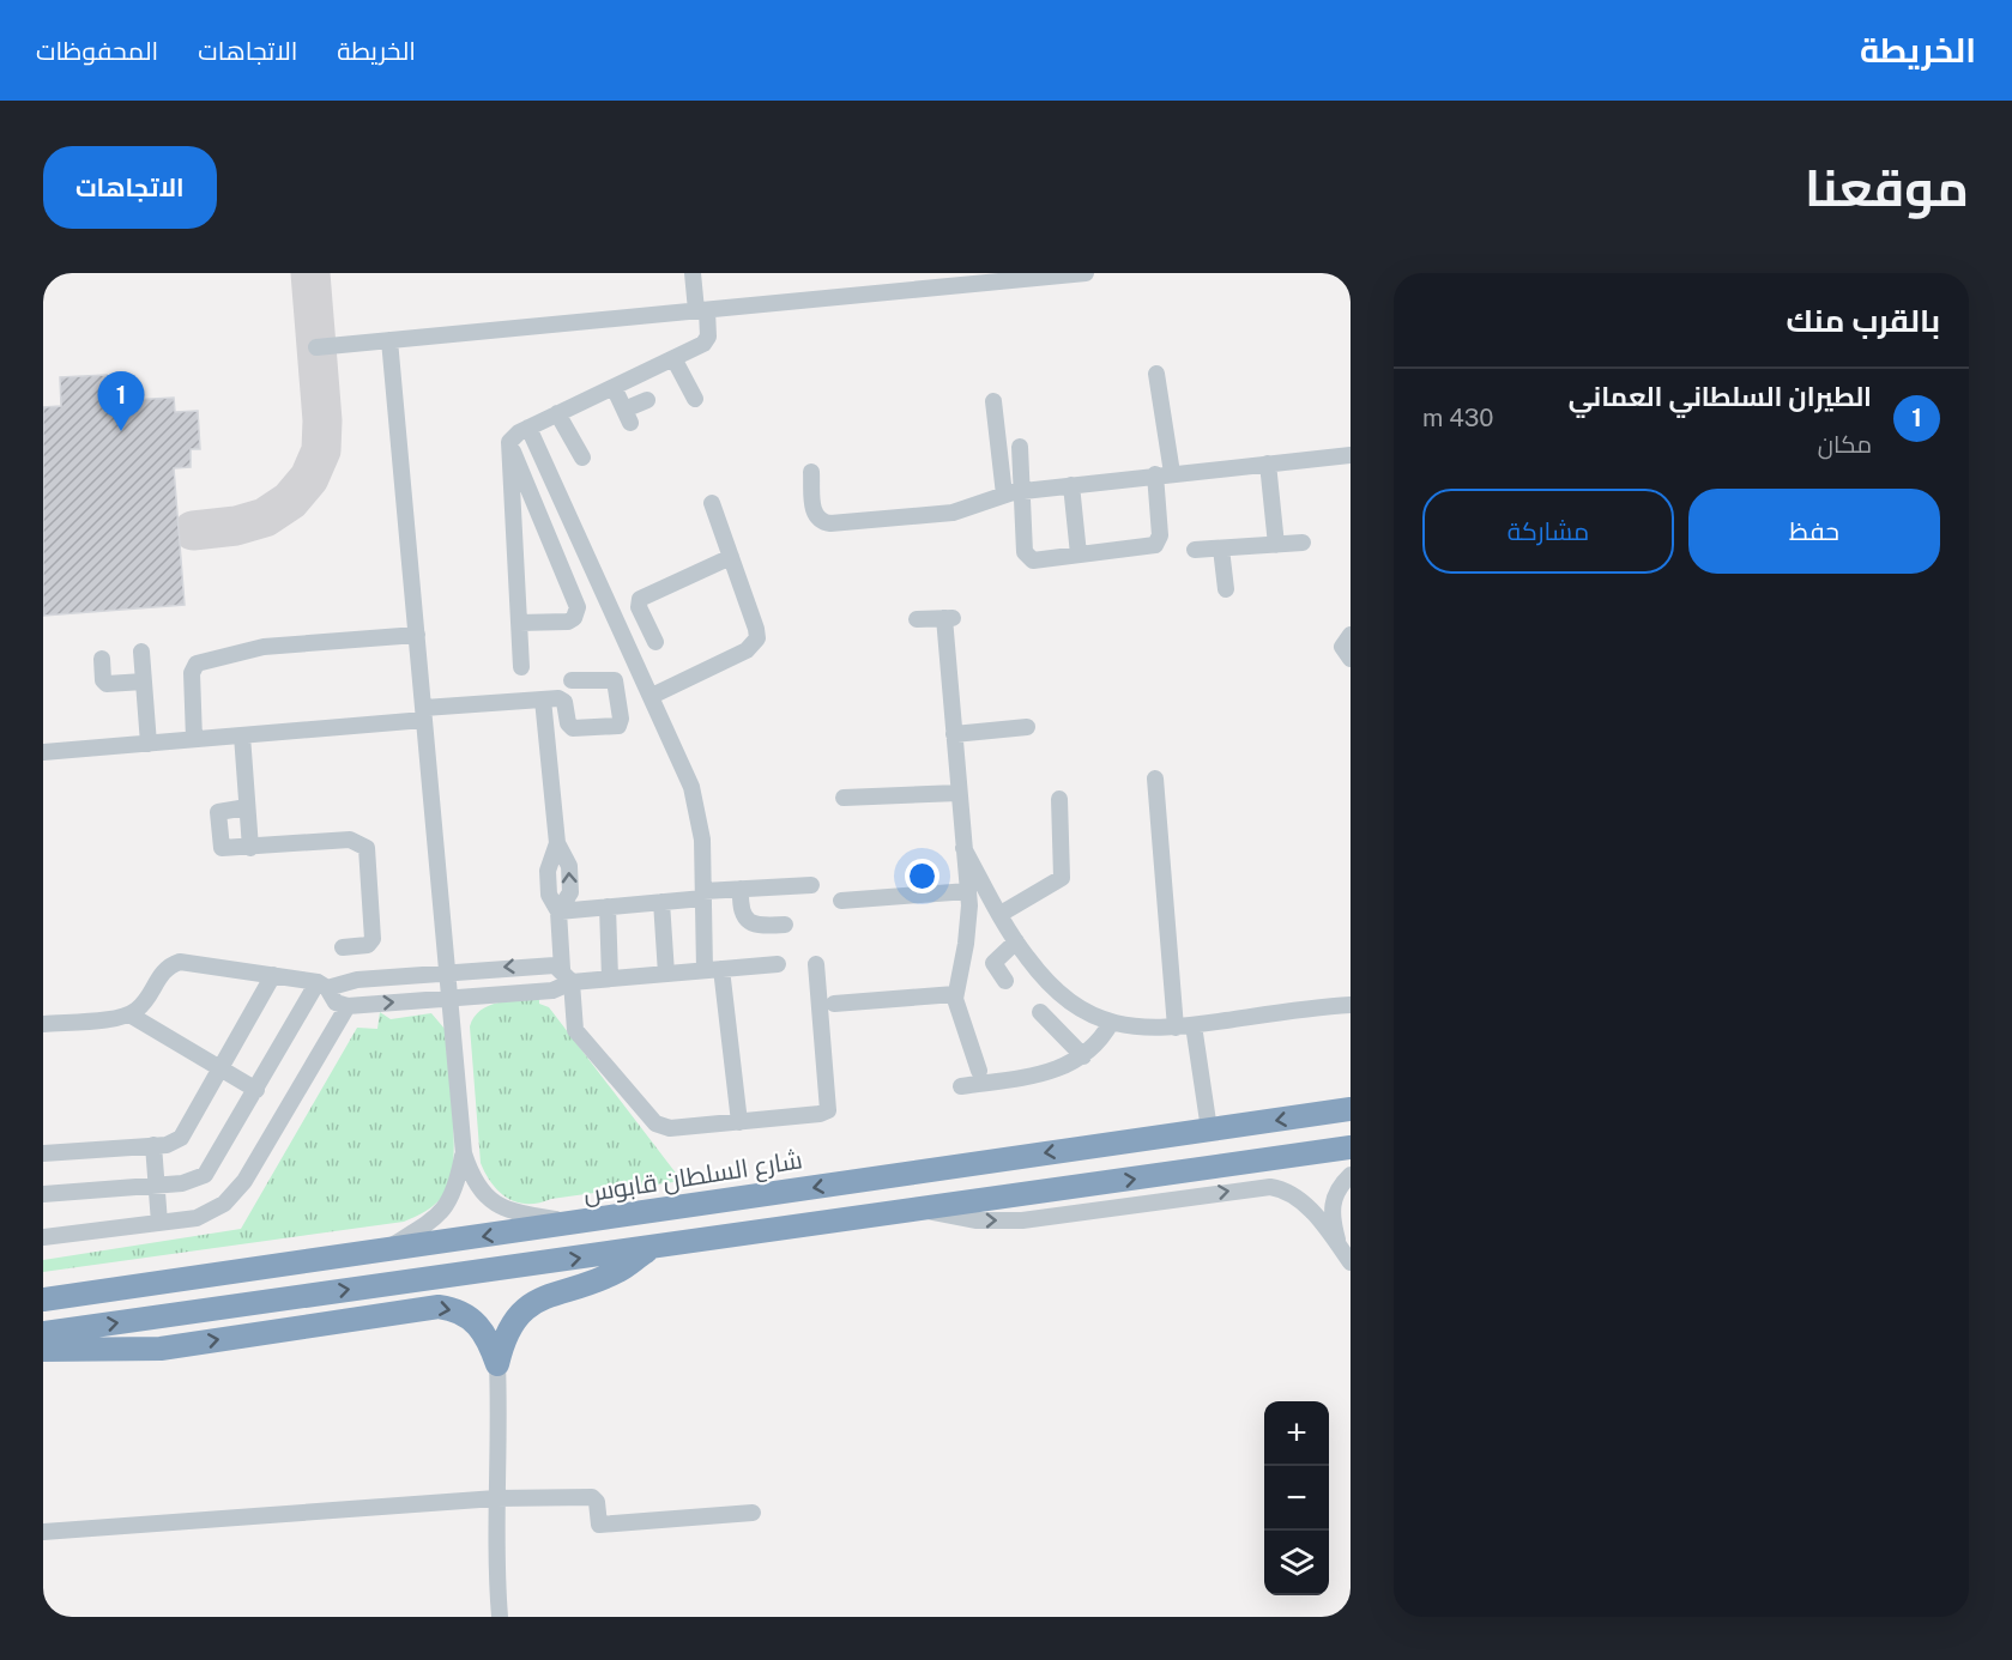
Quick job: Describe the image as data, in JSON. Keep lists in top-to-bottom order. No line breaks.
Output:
{"streets":{"highway":["شارع السلطان قابوس"]},"page":{"header":"الخريطة","nav":["الخريطة","الاتجاهات","المحفوظات"],"title":"موقعنا","buttons":["الاتجاهات",["حفظ","مشاركة"]],"heading":"بالقرب منك","list":[{"mark":"1","name":"الطيران السلطاني العماني","note":"مكان","value":"430 m"}],"pins":"1","map_buttons":["+","−"]}}
